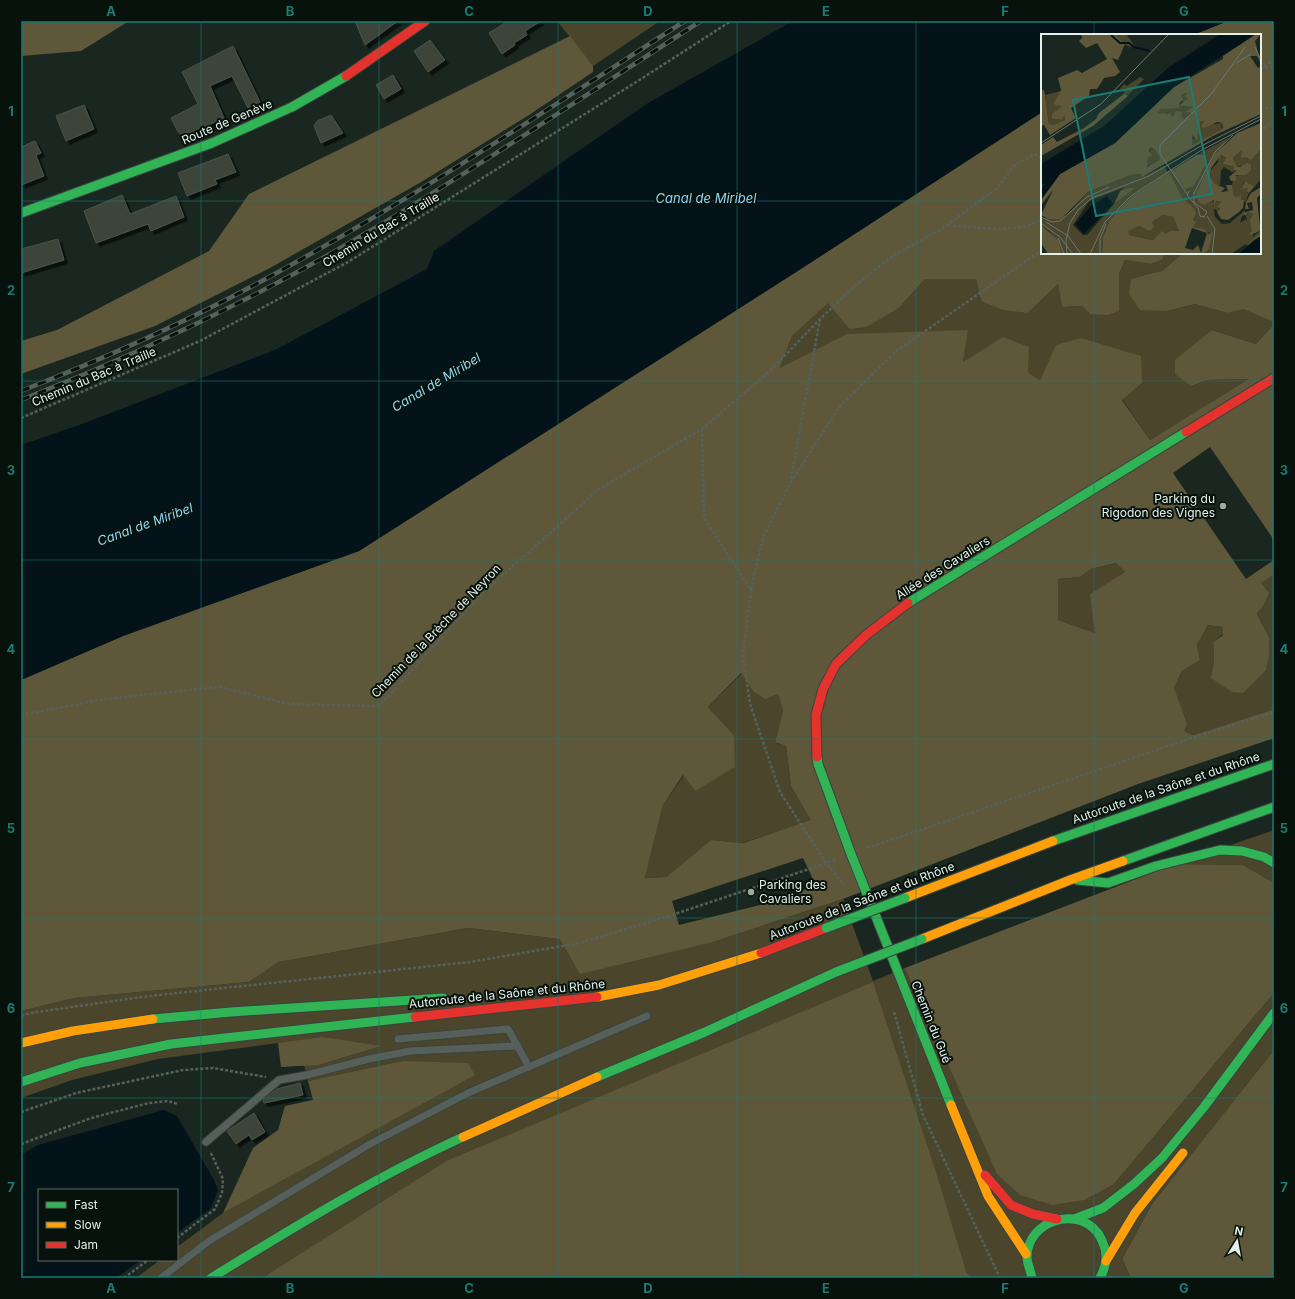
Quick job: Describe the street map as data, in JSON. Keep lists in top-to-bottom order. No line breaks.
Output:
{"streets":{"main road":["Route de Genève","Allée des Cavaliers","Autoroute de la Saône et du Rhône","Chemin du Gué"],"path":["Chemin du Bac à Traille","Chemin de la Brèche de Neyron"]},"crossings":[["Allée des Cavaliers","Chemin du Gué"]],"water":["Canal de Miribel"],"places":["Parking du Rigodon des Vignes","Parking des Cavaliers"],"legend":["Fast","Slow","Jam"],"north":"top","grid":{"columns":["A","B","C","D","E","F","G"],"rows":["1","2","3","4","5","6","7"]}}
